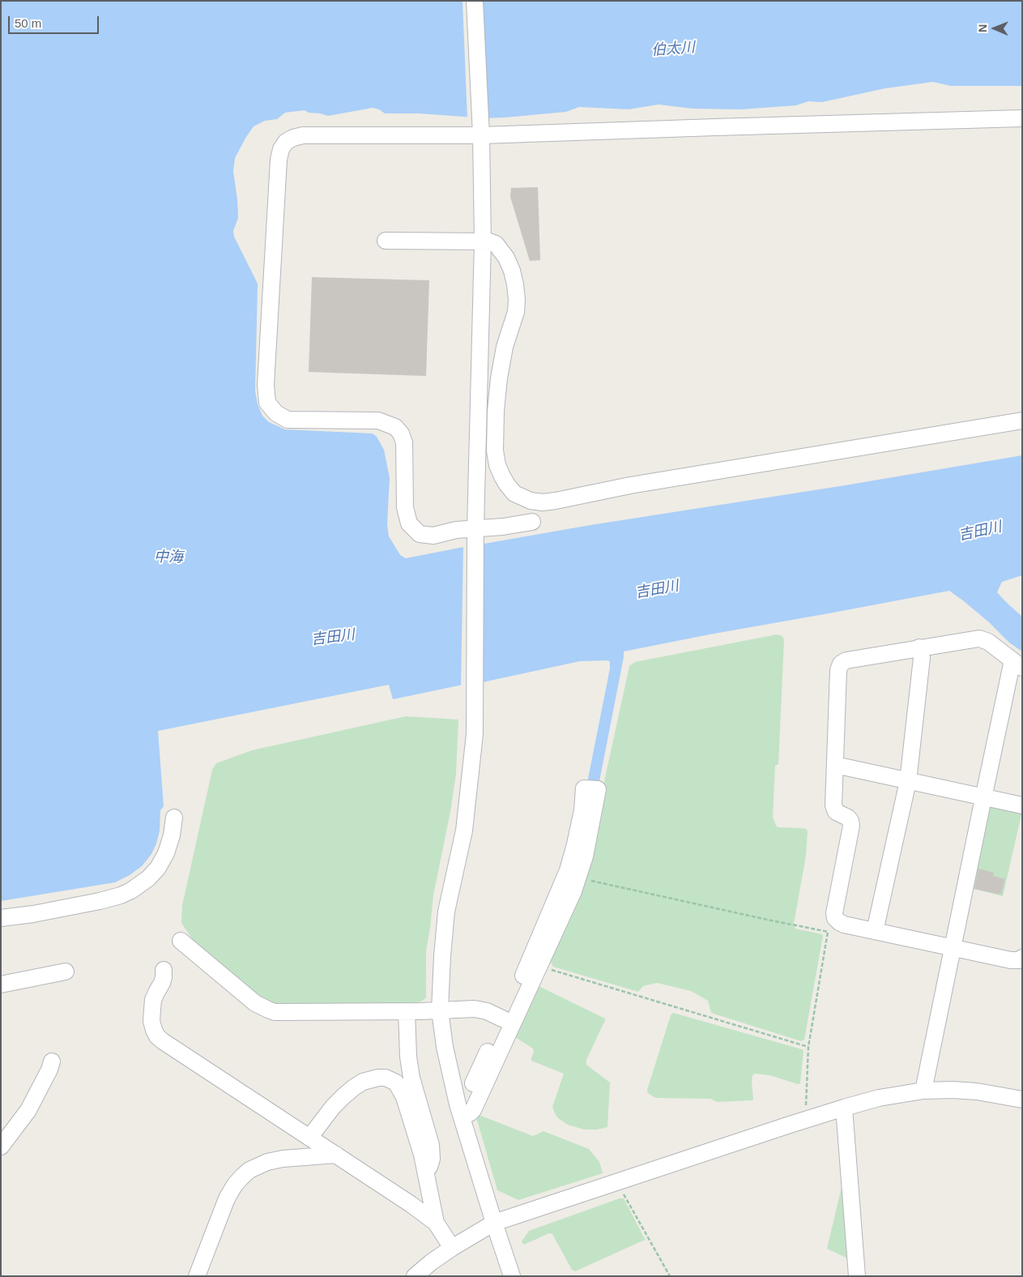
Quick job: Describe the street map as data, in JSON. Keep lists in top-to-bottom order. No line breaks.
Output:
{"water":["伯太川","吉田川","中海"],"scale_bar":"50 m","north":"left"}
